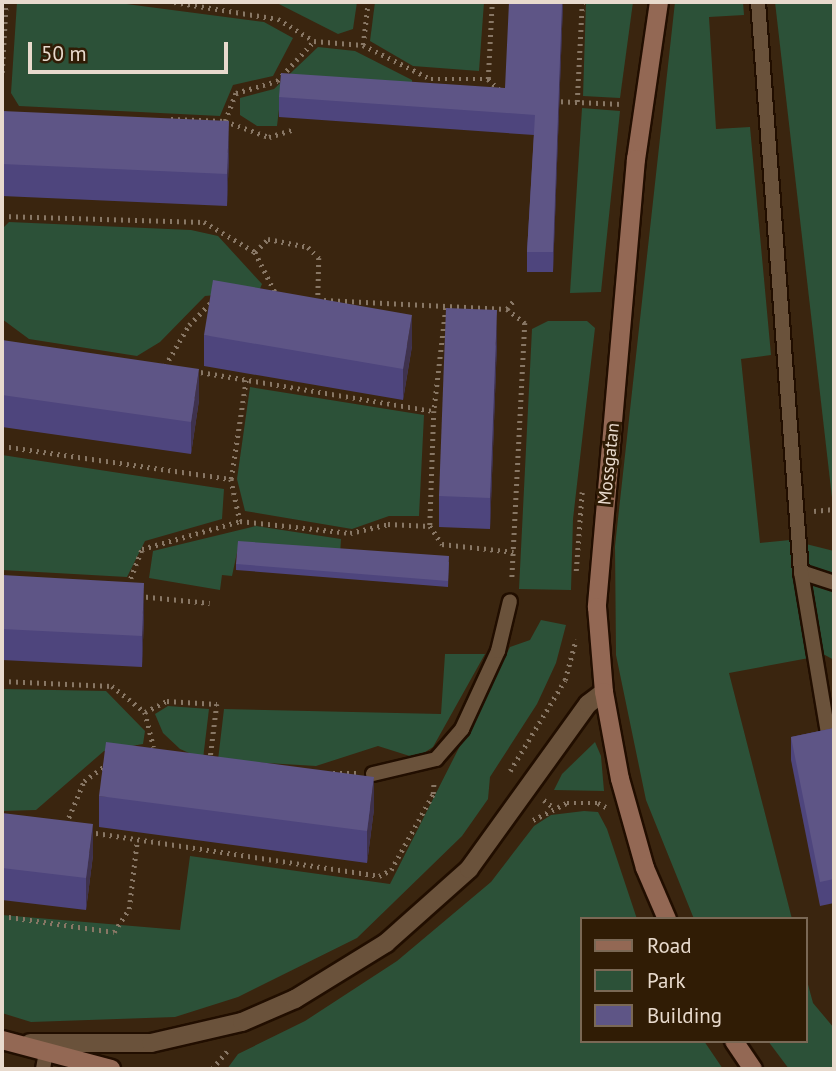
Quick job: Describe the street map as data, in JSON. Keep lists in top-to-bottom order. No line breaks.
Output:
{"streets":{"street":["Mossgatan"]},"legend":["Road","Park","Building"],"scale_bar":"50 m"}
